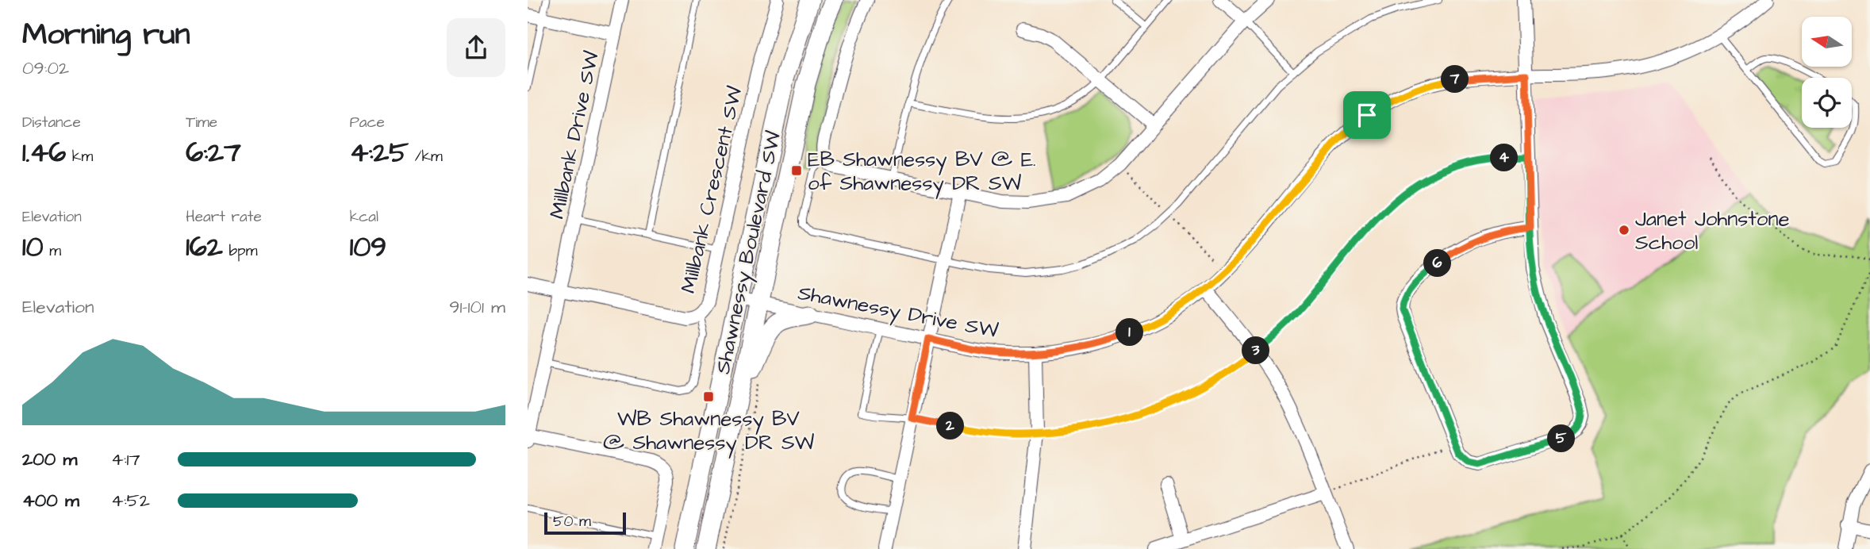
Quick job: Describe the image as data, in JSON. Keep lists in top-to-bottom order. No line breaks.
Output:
{"streets":{"main road":["Shawnessy Boulevard SW"],"street":["Millbank Drive SW","Millbank Crescent SW","Shawnessy Drive SW"]},"crossings":[["Millbank Drive SW","Millbank Crescent SW"],["Shawnessy Boulevard SW","Shawnessy Drive SW"]],"places":{"transit":["EB Shawnessy BV @ E. of Shawnessy DR SW","WB Shawnessy BV @ Shawnessy DR SW"],"other":["Janet Johnstone School"]},"scale_bar":"50 m","north":"left","page":{"heading":["Morning run","09:02"],"pins":["7","4","6","1","3","2","5"],"stats":[["Distance","1.46 km"],["Time","6:27"],["Pace","4:25 /km"],["Elevation","10 m"],["Heart rate","162 bpm"],["kcal","109"]],"chart":["Elevation","91–101 m"],"list":[{"name":"200 m","note":"4:17"},{"name":"400 m","note":"4:52"}],"scale":"50 m"}}
